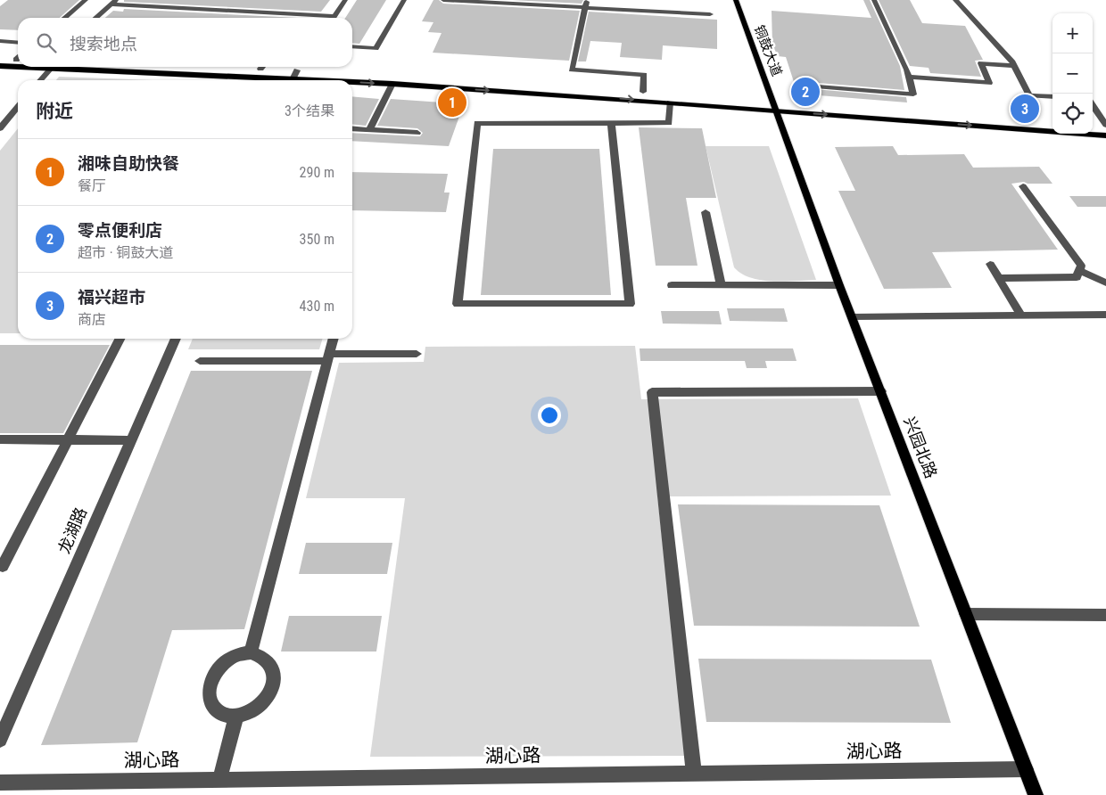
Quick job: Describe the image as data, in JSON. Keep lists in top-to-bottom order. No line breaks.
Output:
{"streets":{"main road":["铜鼓大道","兴园北路"],"street":["龙湖路","湖心路"]},"crossings":[["铜鼓大道","兴园北路"],["兴园北路","湖心路"]],"page":{"map_buttons":["+","−"],"search":"搜索地点","pins":["2","1","3"],"heading":["附近","3个结果"],"list":[{"mark":"1","name":"湘味自助快餐","note":"餐厅","value":"290 m"},{"mark":"2","name":"零点便利店","note":"超市 · 铜鼓大道","value":"350 m"},{"mark":"3","name":"福兴超市","note":"商店","value":"430 m"}]}}
